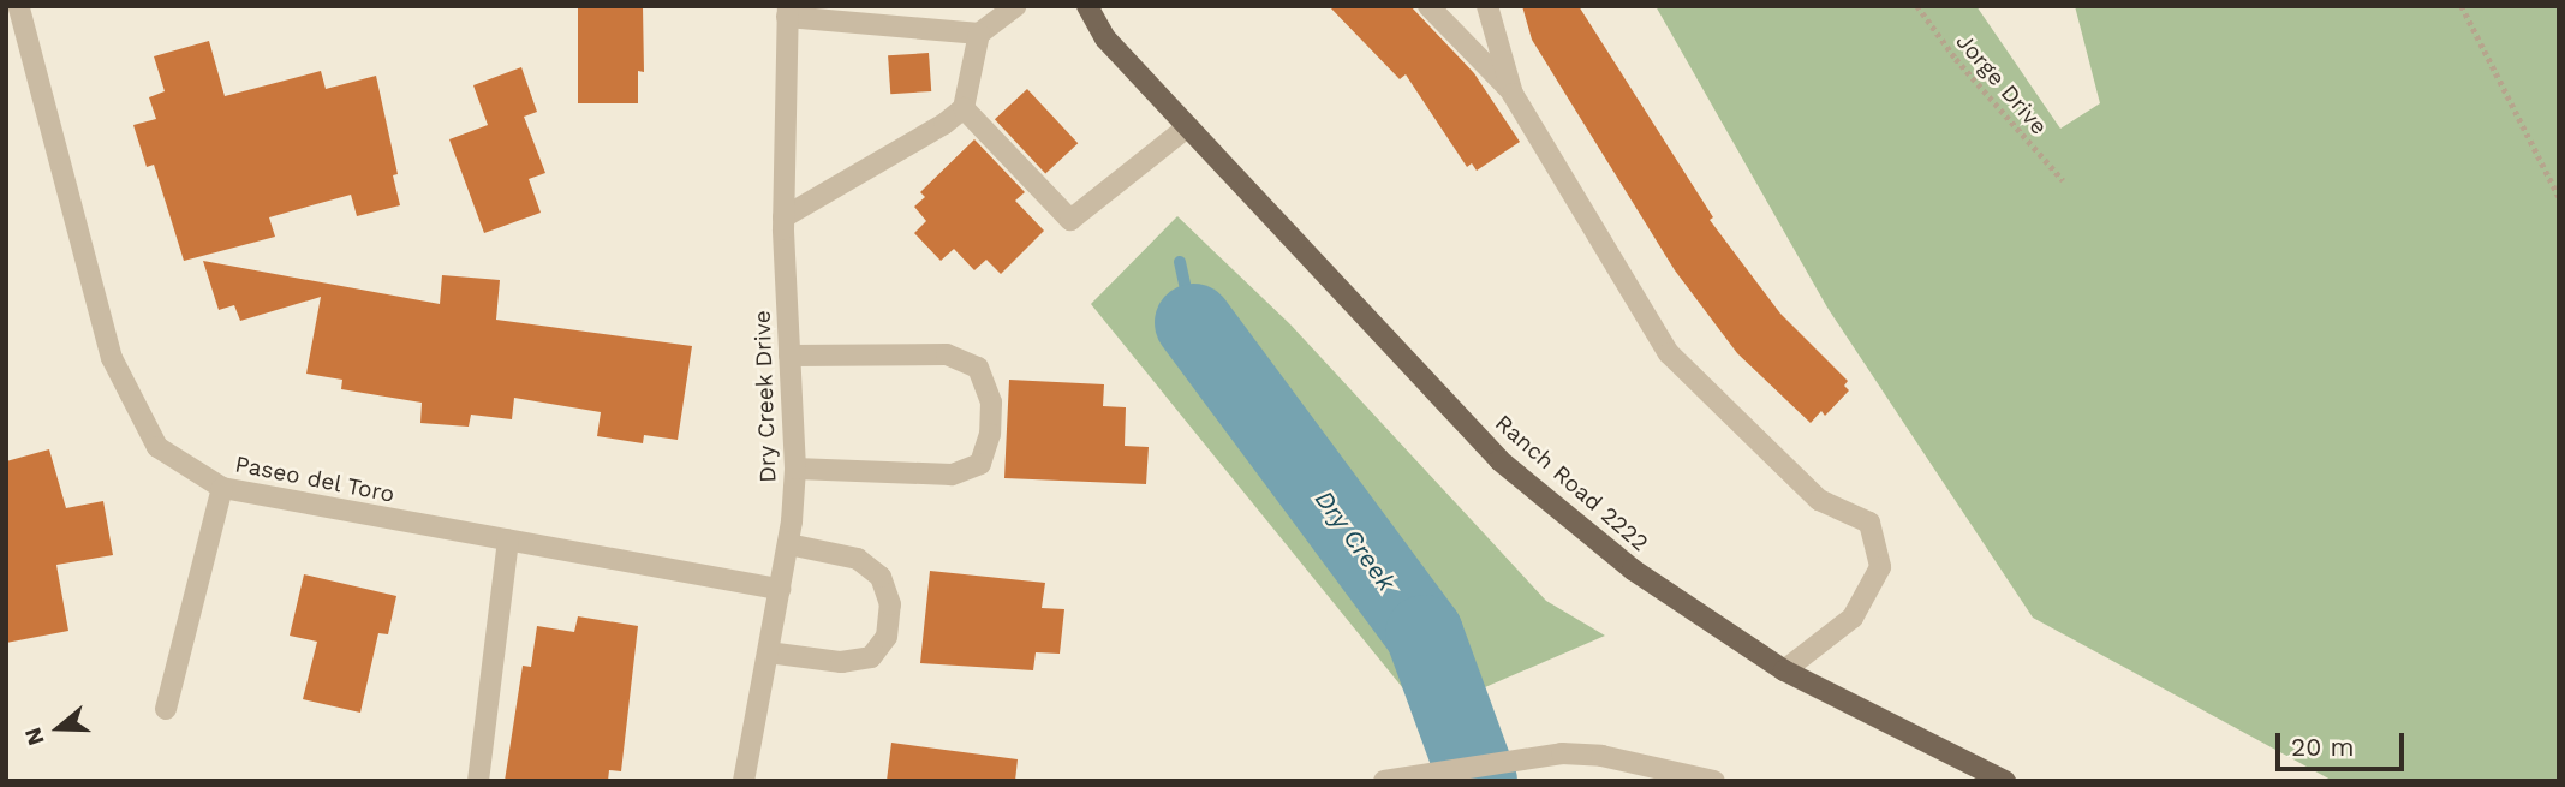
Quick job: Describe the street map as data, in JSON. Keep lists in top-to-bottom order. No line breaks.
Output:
{"streets":{"main road":["Ranch Road 2222"],"street":["Dry Creek Drive","Paseo del Toro"],"path":["Jorge Drive"]},"crossings":[["Dry Creek Drive","Paseo del Toro"]],"water":["Dry Creek"],"scale_bar":"20 m","north":"left"}
